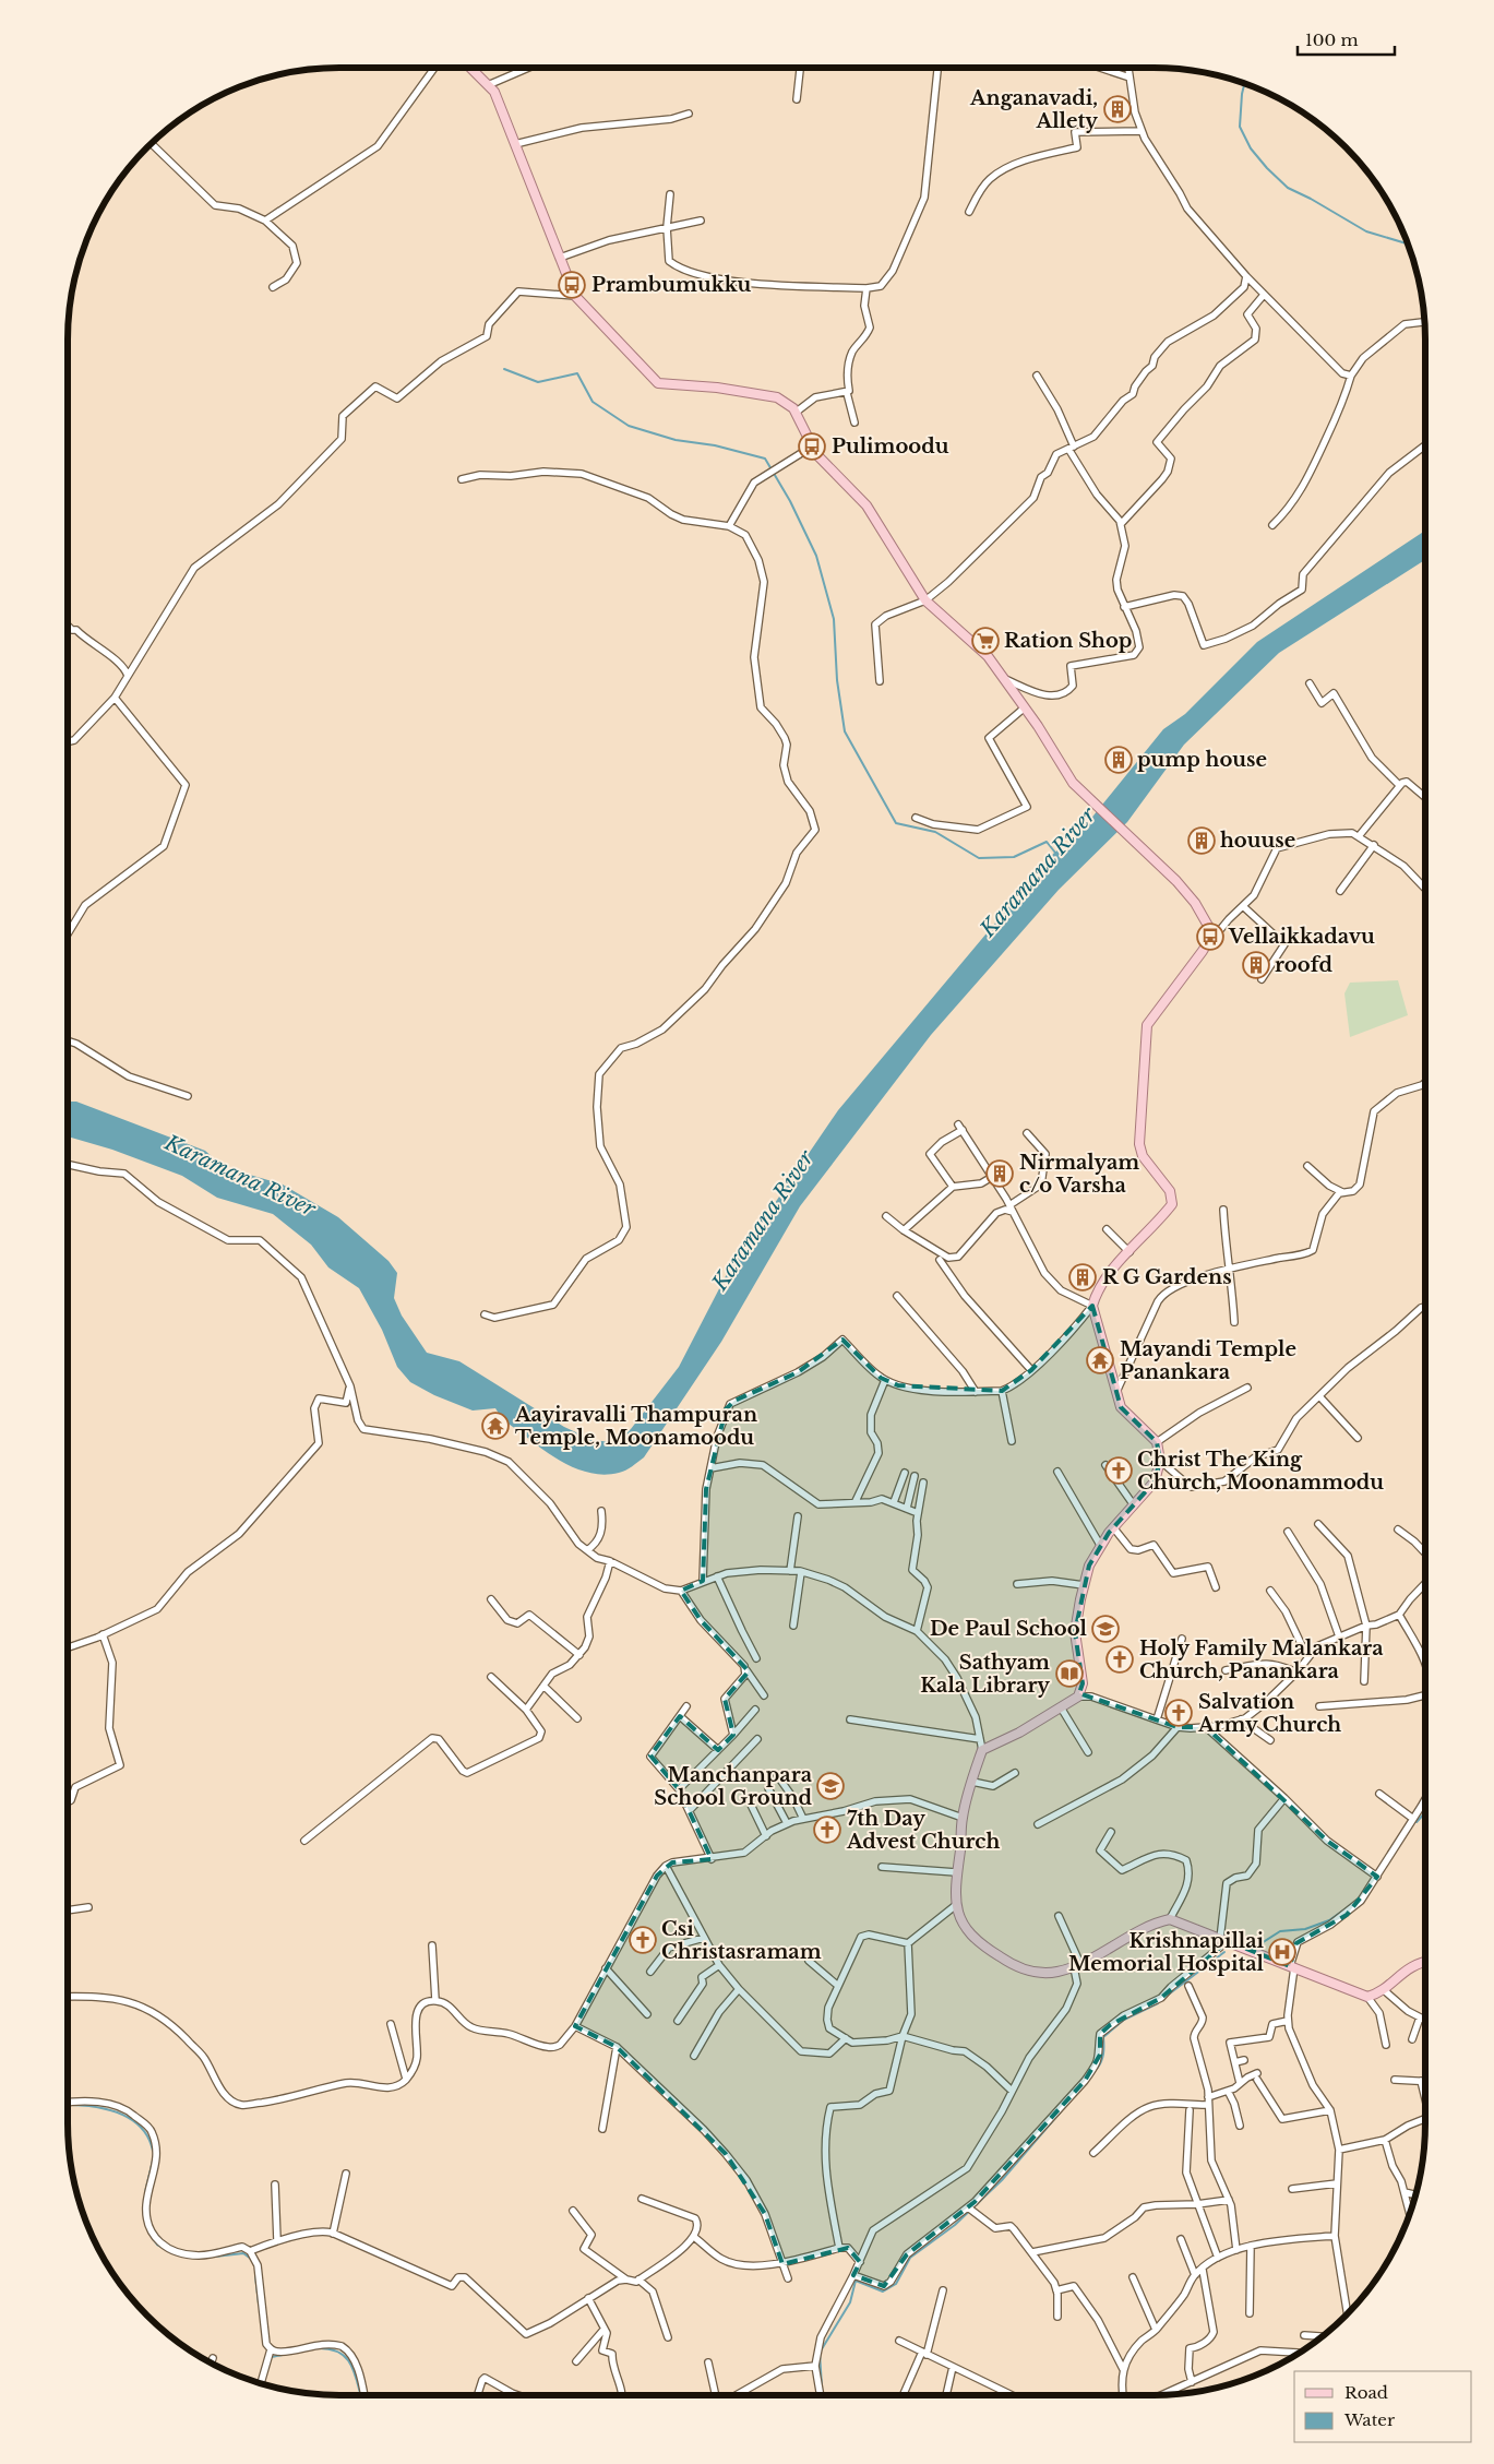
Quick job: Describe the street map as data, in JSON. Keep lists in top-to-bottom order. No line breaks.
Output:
{"water":["Karamana River"],"places":{"building":["Anganavadi, Allety","pump house","houuse","roofd","Nirmalyam c/o Varsha","R G Gardens"],"bus stop":["Prambumukku","Pulimoodu","Vellaikkadavu"],"supermarket":["Ration Shop"],"temple":["Mayandi Temple Panankara","Aayiravalli Thampuran Temple, Moonamoodu"],"church":["Christ The King Church, Moonammodu","Holy Family Malankara Church, Panankara","Salvation Army Church","7th Day Advest Church","Csi Christasramam"],"school or university":["De Paul School","Manchanpara School Ground"],"library":["Sathyam Kala Library"],"hospital":["Krishnapillai Memorial Hospital"]},"legend":["Road","Water"],"scale_bar":"100 m"}
